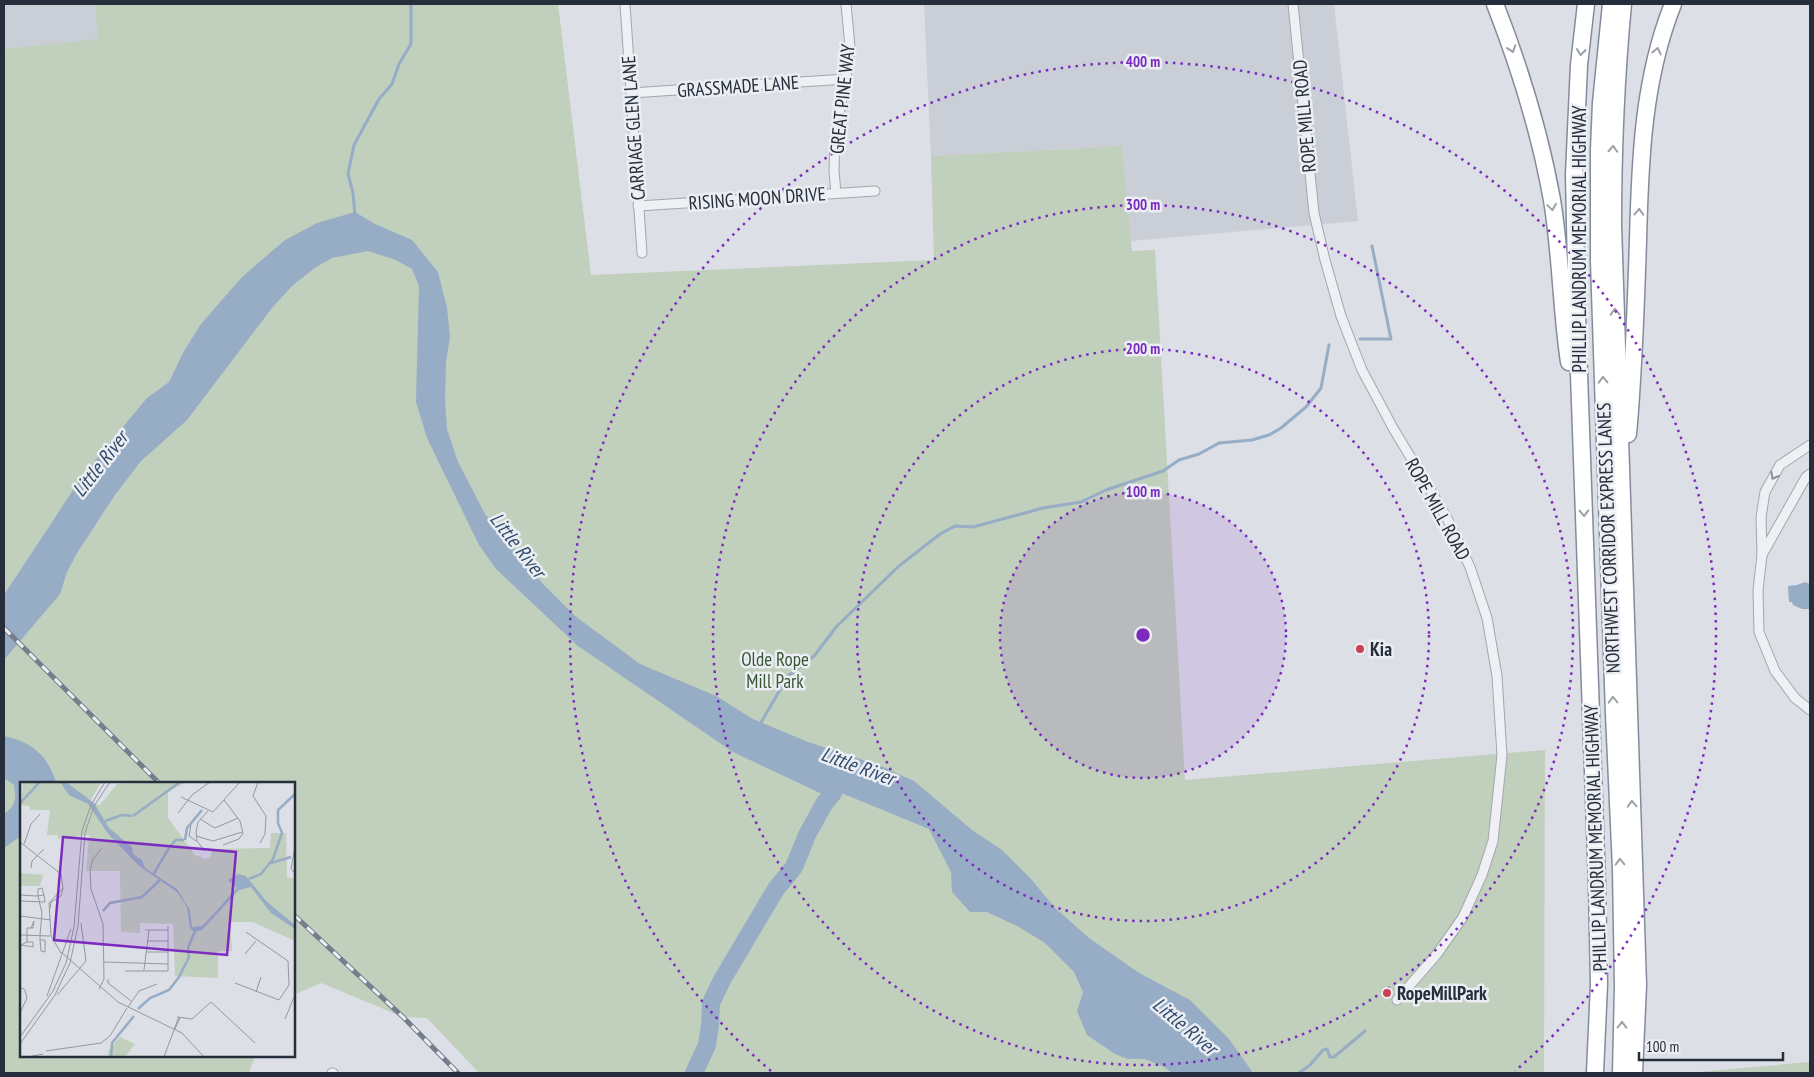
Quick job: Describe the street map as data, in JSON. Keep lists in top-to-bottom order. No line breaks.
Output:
{"streets":{"highway":["PHILLIP LANDRUM MEMORIAL HIGHWAY","NORTHWEST CORRIDOR EXPRESS LANES"],"street":["GRASSMADE LANE","GREAT PINE WAY","ROPE MILL ROAD","CARRIAGE GLEN LANE","RISING MOON DRIVE"]},"crossings":[["GRASSMADE LANE","GREAT PINE WAY"],["GRASSMADE LANE","CARRIAGE GLEN LANE"],["GREAT PINE WAY","RISING MOON DRIVE"],["CARRIAGE GLEN LANE","RISING MOON DRIVE"]],"water":["Little River"],"parks":["Olde Rope Mill Park"],"places":["Kia","RopeMillPark"],"scale_bar":"100 m","rings":["400 m","300 m","200 m","100 m"]}
